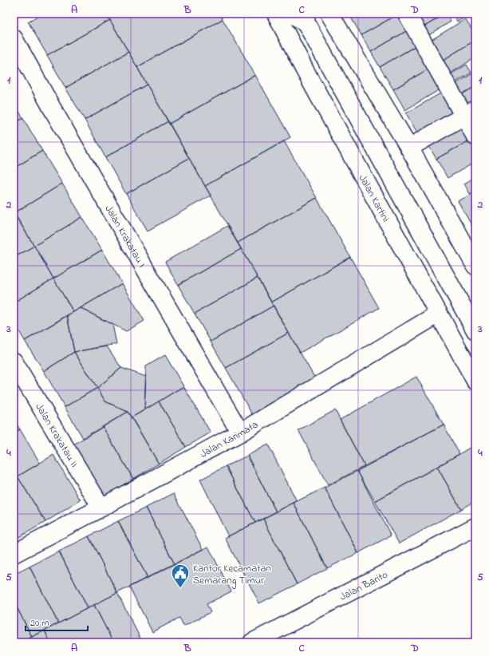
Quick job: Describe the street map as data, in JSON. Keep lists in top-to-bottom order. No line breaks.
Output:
{"streets":{"street":["Jalan Kartini","Jalan Krakatau I","Jalan Krakatau II","Jalan Karimata","Jalan Barito"]},"crossings":[["Jalan Kartini","Jalan Karimata"],["Jalan Krakatau I","Jalan Karimata"],["Jalan Krakatau II","Jalan Karimata"]],"places":{"public building":["Kantor Kecamatan Semarang Timur"]},"scale_bar":"20 m","grid":{"columns":["A","B","C","D"],"rows":["1","2","3","4","5"]}}
